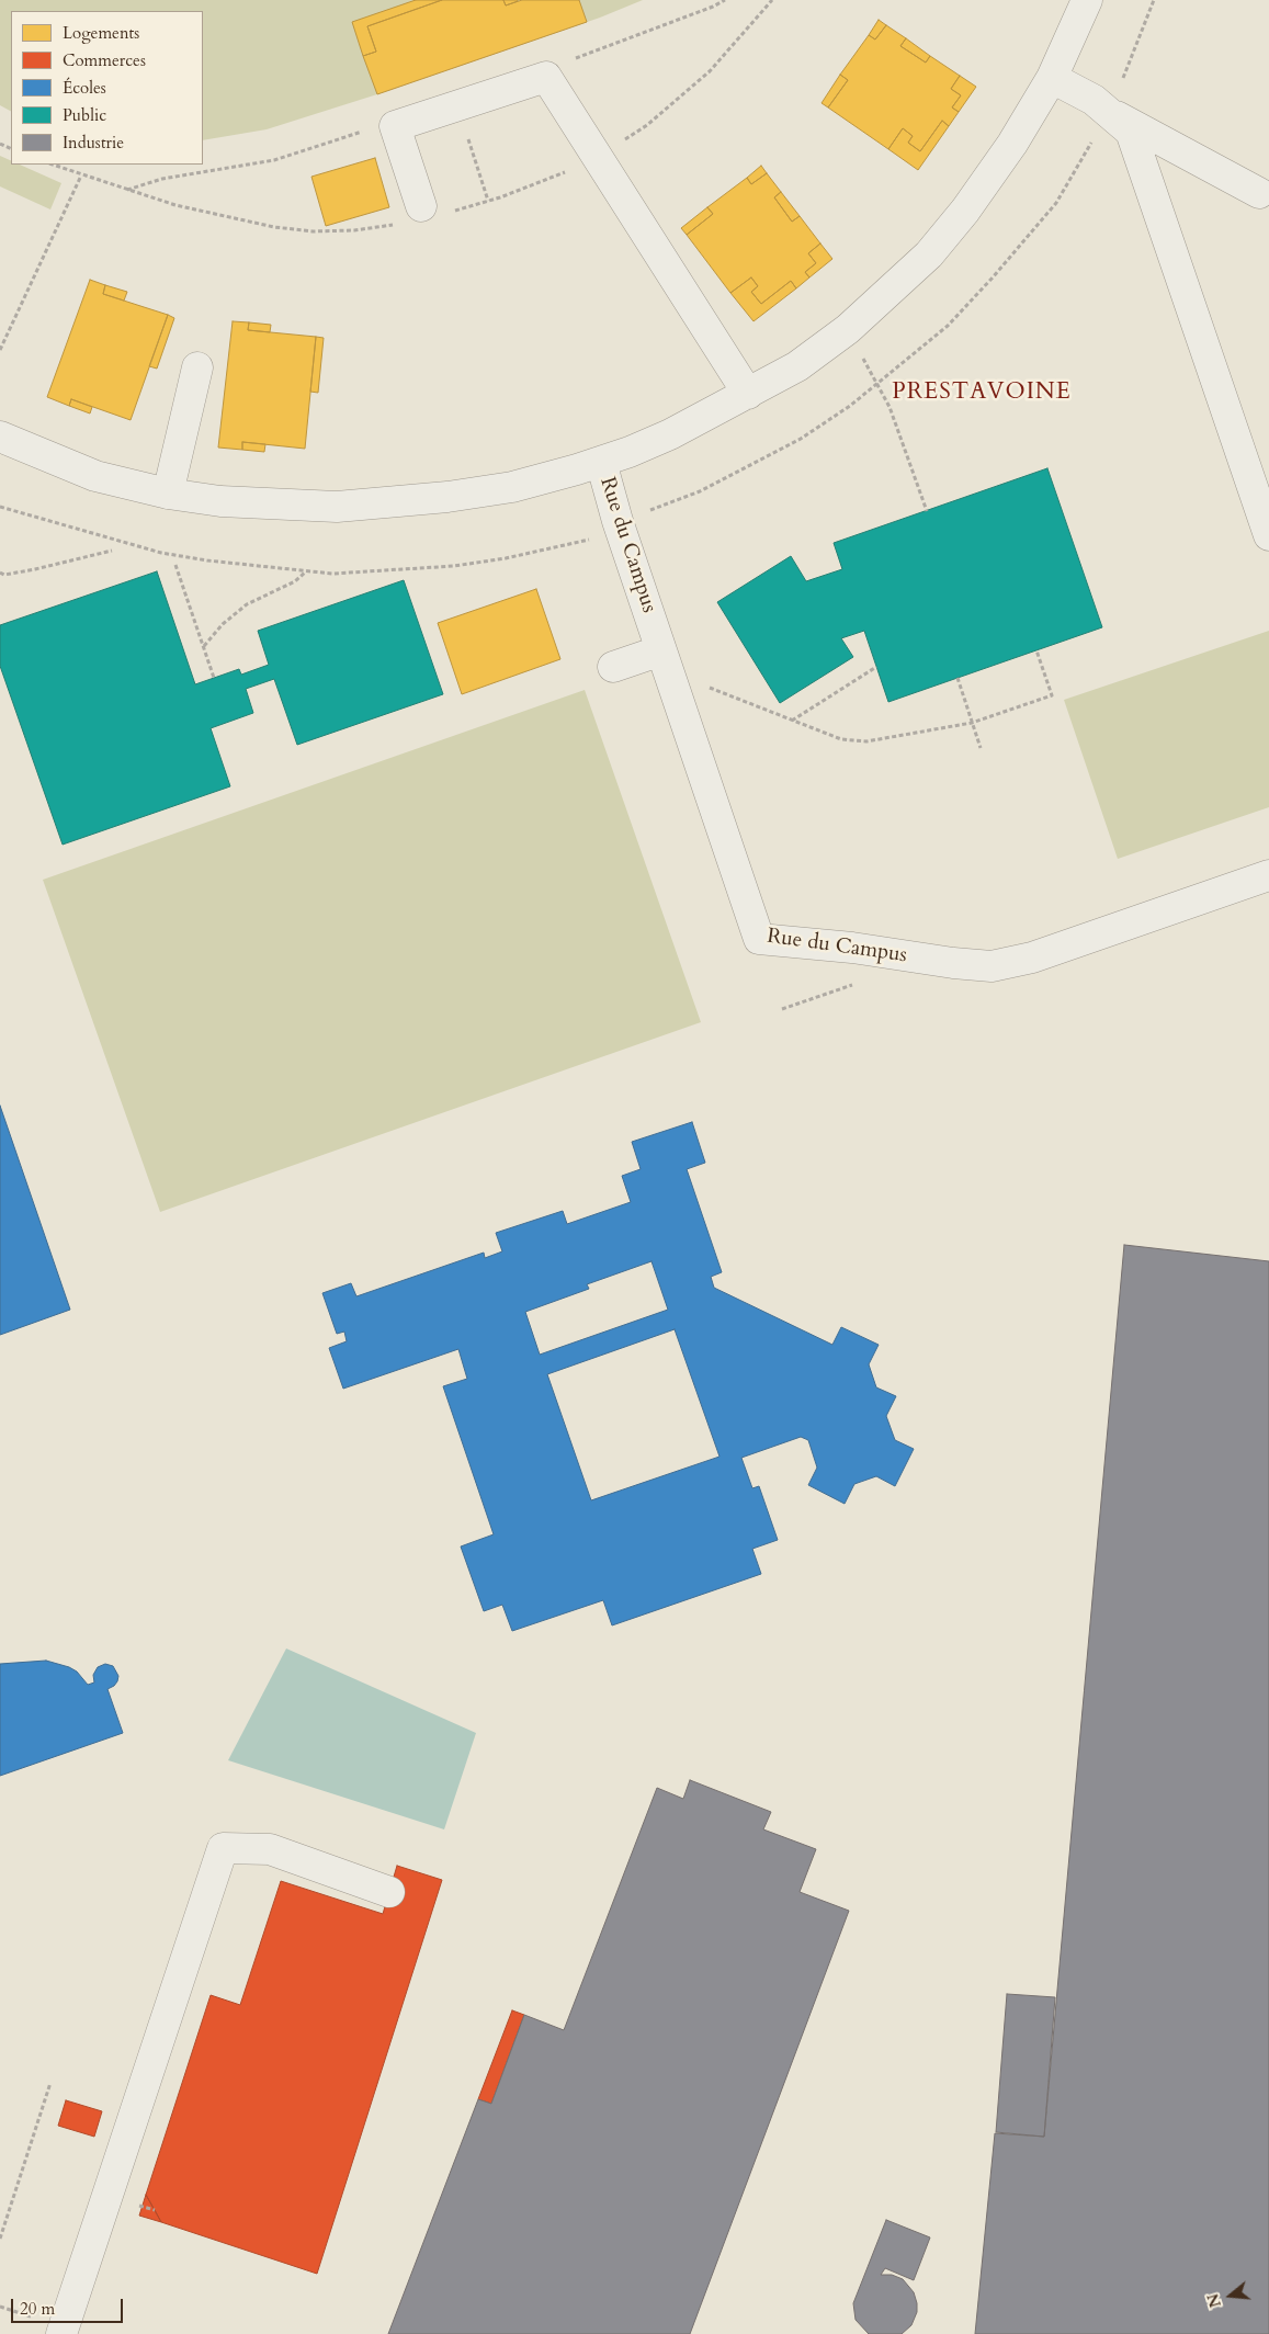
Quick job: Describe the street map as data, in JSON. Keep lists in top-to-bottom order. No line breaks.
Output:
{"streets":{"street":["Rue du Campus"]},"districts":["PRESTAVOINE"],"legend":["Logements","Commerces","Écoles","Public","Industrie"],"scale_bar":"20 m","north":"left"}
